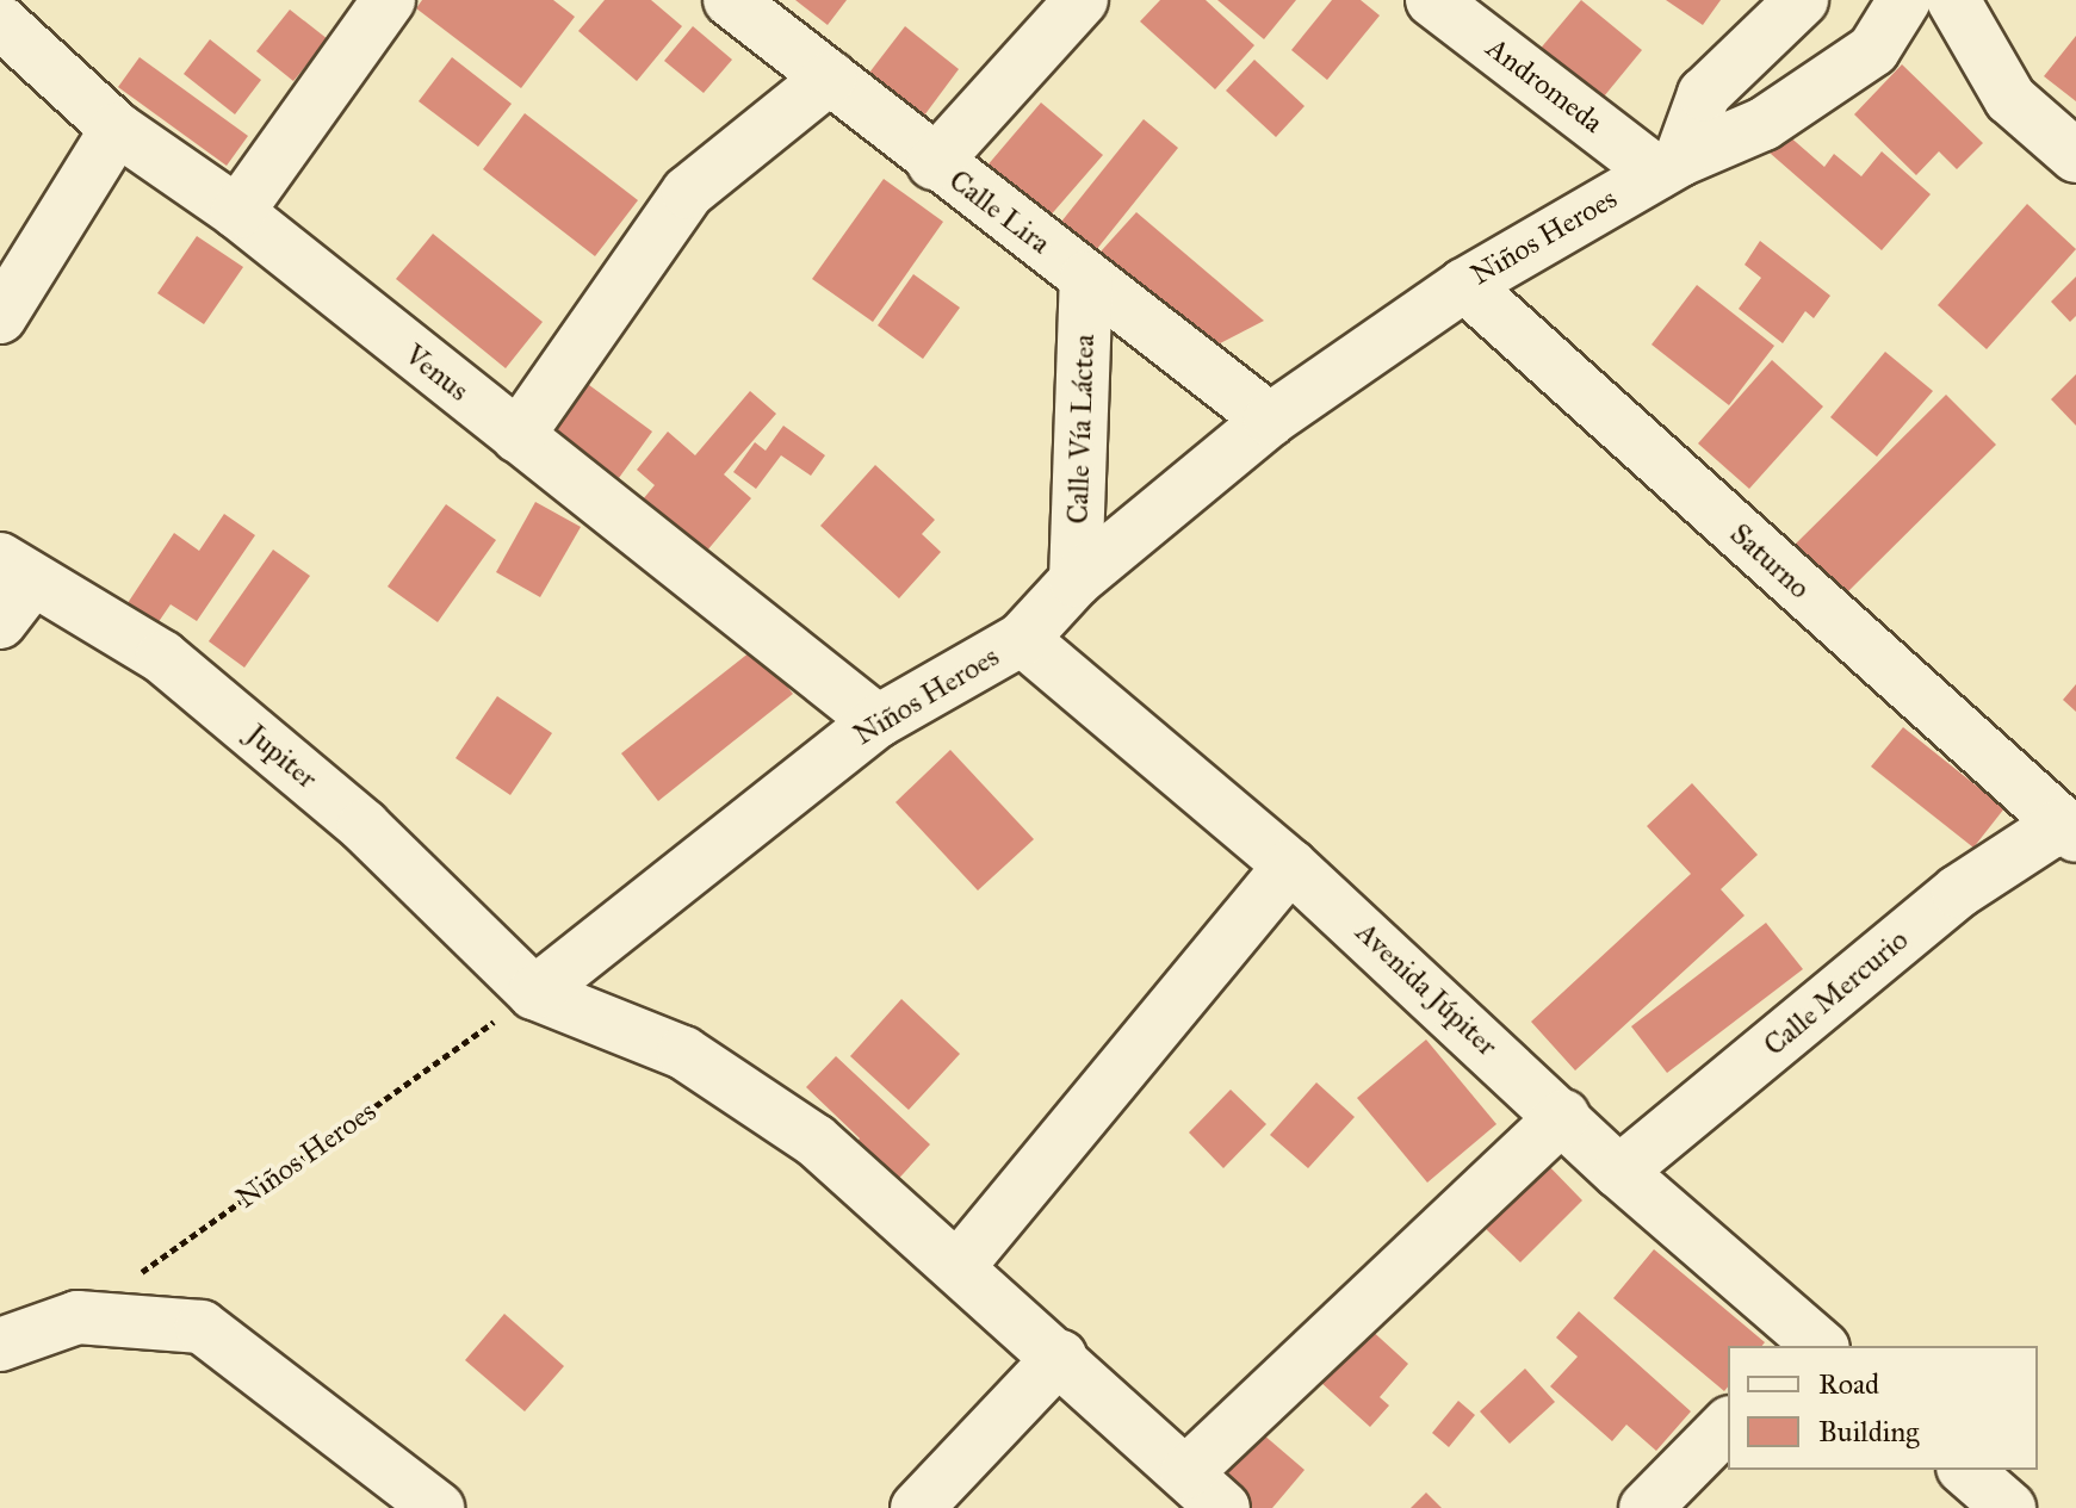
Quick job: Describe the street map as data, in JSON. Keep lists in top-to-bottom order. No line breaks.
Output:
{"streets":{"street":["Andromeda","Calle Lira","Niños Heroes","Venus","Calle Vía Láctea","Saturno","Jupiter","Avenida Júpiter","Calle Mercurio"]},"crossings":[["Andromeda","Niños Heroes"],["Calle Lira","Niños Heroes"],["Calle Lira","Calle Vía Láctea"],["Niños Heroes","Venus"],["Niños Heroes","Calle Vía Láctea"],["Niños Heroes","Saturno"],["Niños Heroes","Jupiter"],["Niños Heroes","Avenida Júpiter"],["Saturno","Calle Mercurio"],["Avenida Júpiter","Calle Mercurio"]],"legend":["Road","Building"]}
